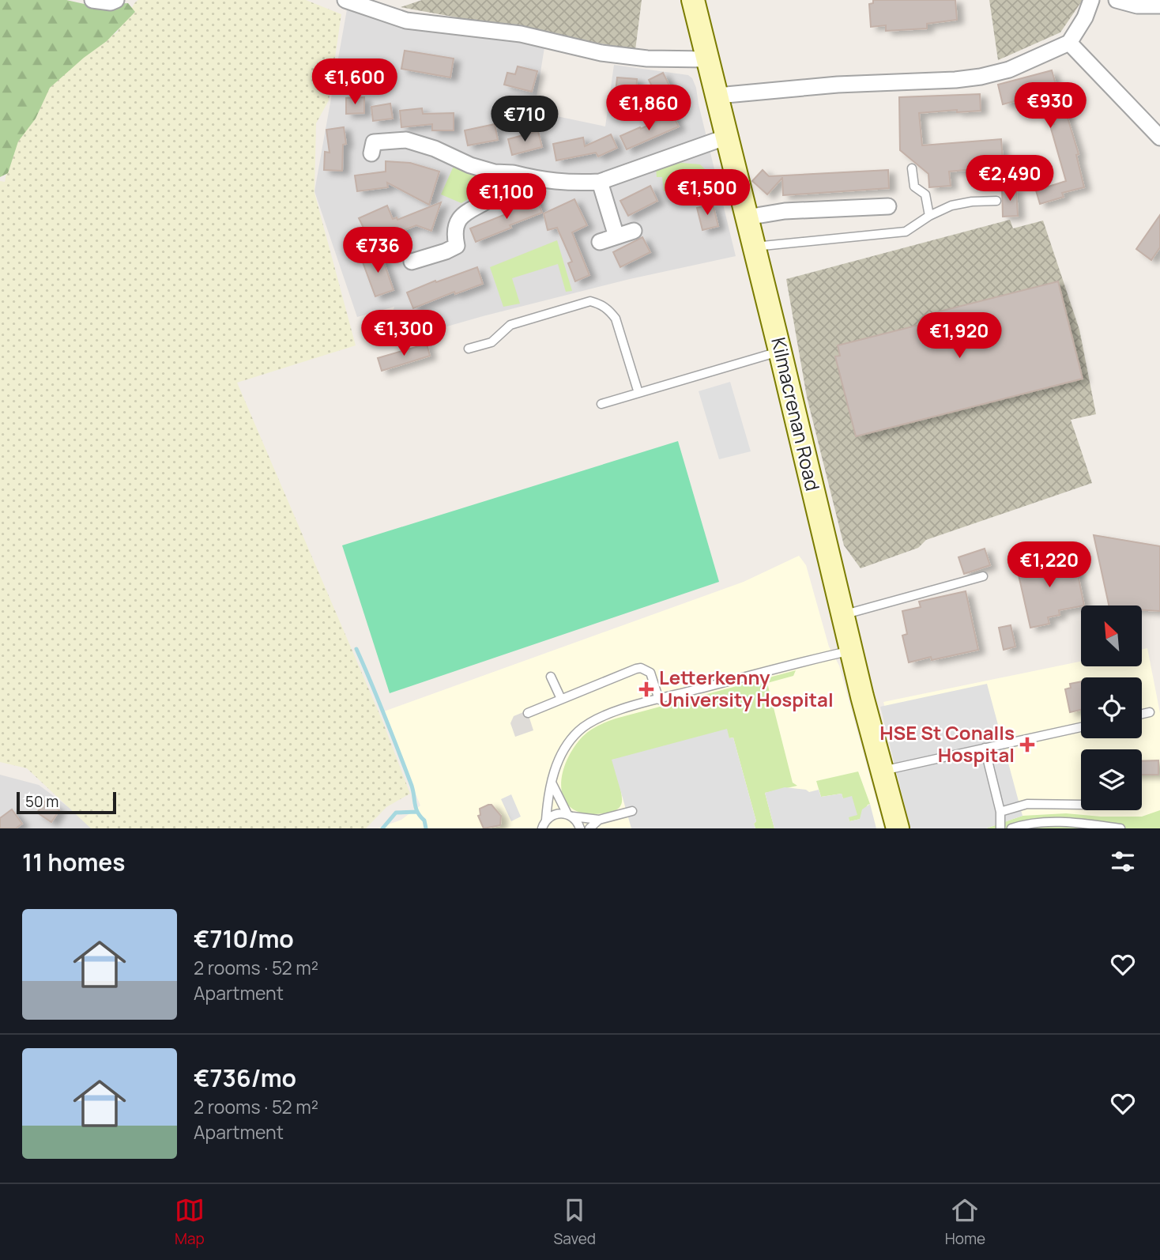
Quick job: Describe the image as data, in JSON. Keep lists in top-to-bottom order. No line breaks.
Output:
{"streets":{"main road":["Kilmacrenan Road"]},"places":{"health":["Letterkenny University Hospital","HSE St Conalls Hospital"]},"scale_bar":"50 m","north":"top left","page":{"price":["€1,600","€930","€1,860","€710","€2,490","€1,500","€1,100","€736","€1,300","€1,920","€1,220"],"scale":"50 m","heading":"11 homes","list":[{"name":"€710/mo","note":"2 rooms · 52 m² · Apartment"},{"name":"€736/mo","note":"2 rooms · 52 m² · Apartment"}],"tabs":["Map","Saved","Home"]}}
